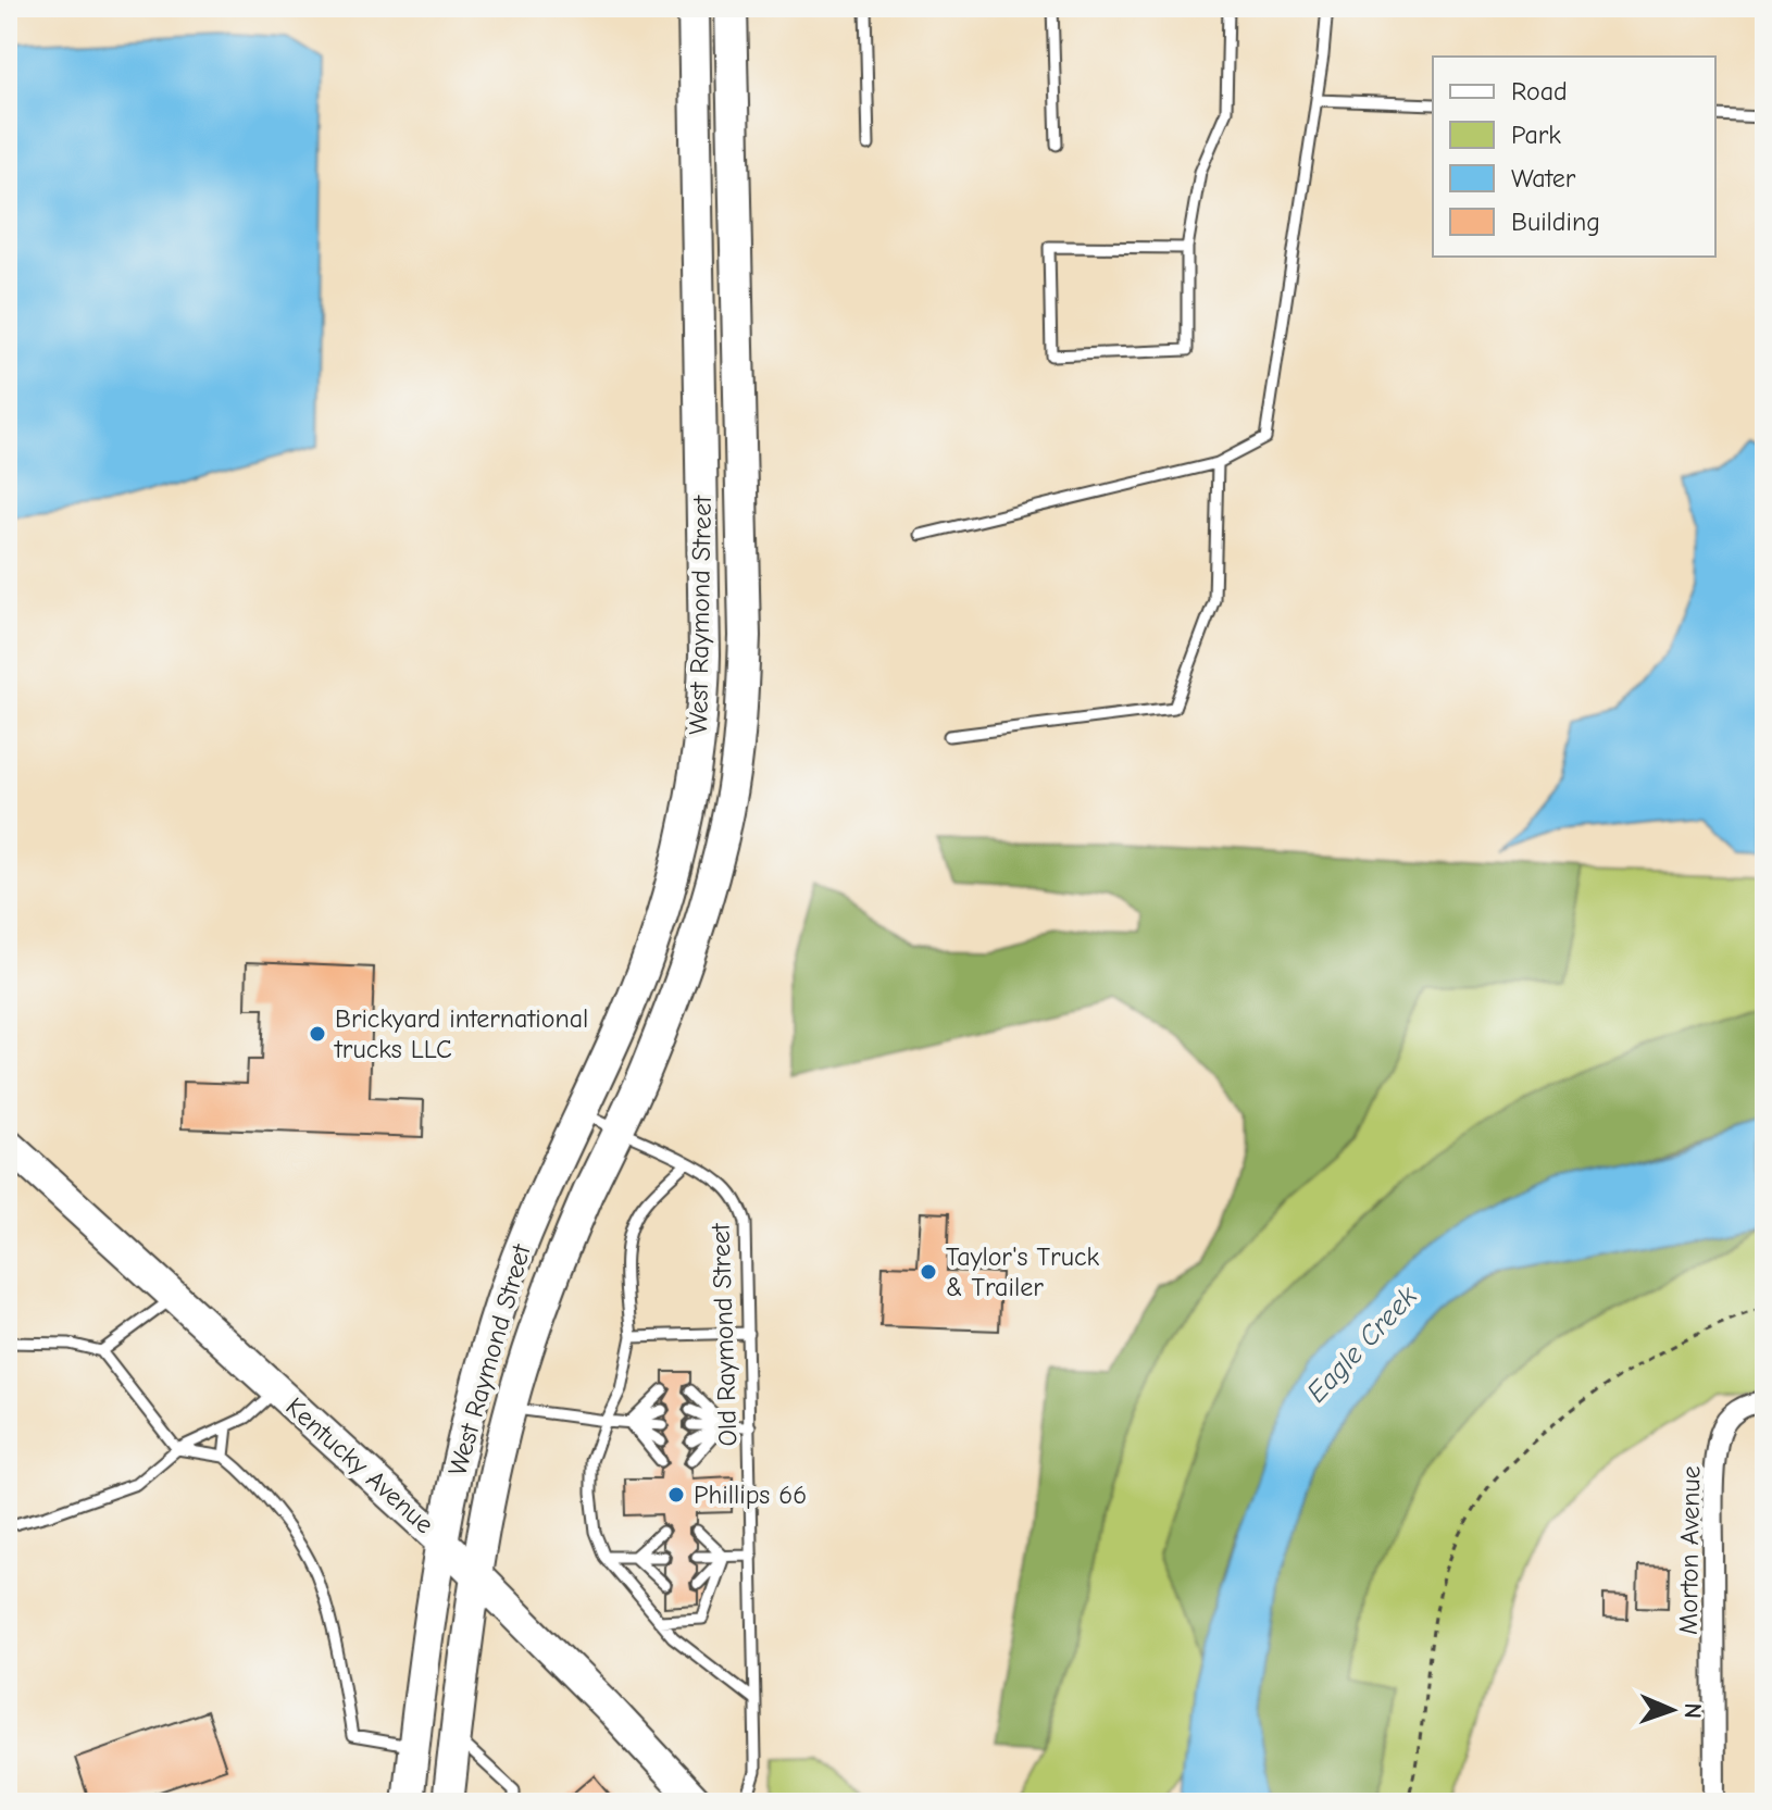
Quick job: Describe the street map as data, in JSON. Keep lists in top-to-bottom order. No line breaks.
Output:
{"streets":{"main road":["West Raymond Street","Kentucky Avenue"],"street":["Morton Avenue"],"lane":["Old Raymond Street"]},"crossings":[["West Raymond Street","Old Raymond Street"],["West Raymond Street","Kentucky Avenue"]],"water":["Eagle Creek"],"places":["Brickyard international trucks LLC","Taylor's Truck & Trailer","Phillips 66"],"legend":["Road","Park","Water","Building"],"north":"right"}
